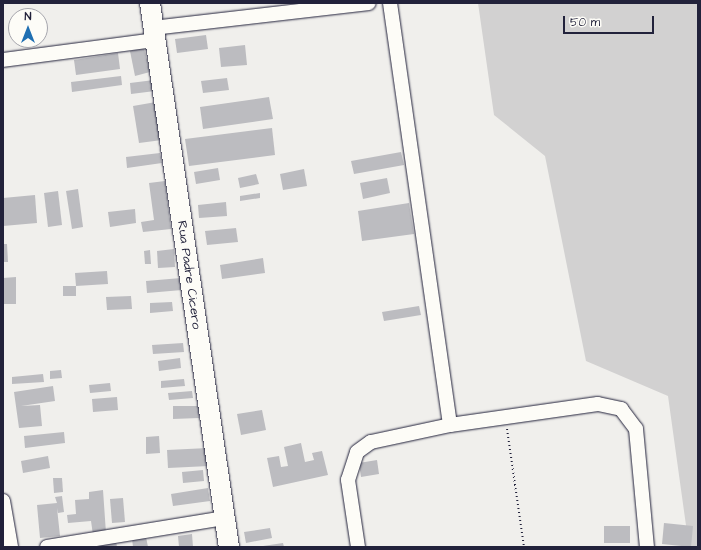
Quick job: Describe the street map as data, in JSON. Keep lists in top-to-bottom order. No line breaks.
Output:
{"streets":{"street":["Rua Padre Cicero"]},"scale_bar":"50 m","north":"top"}
